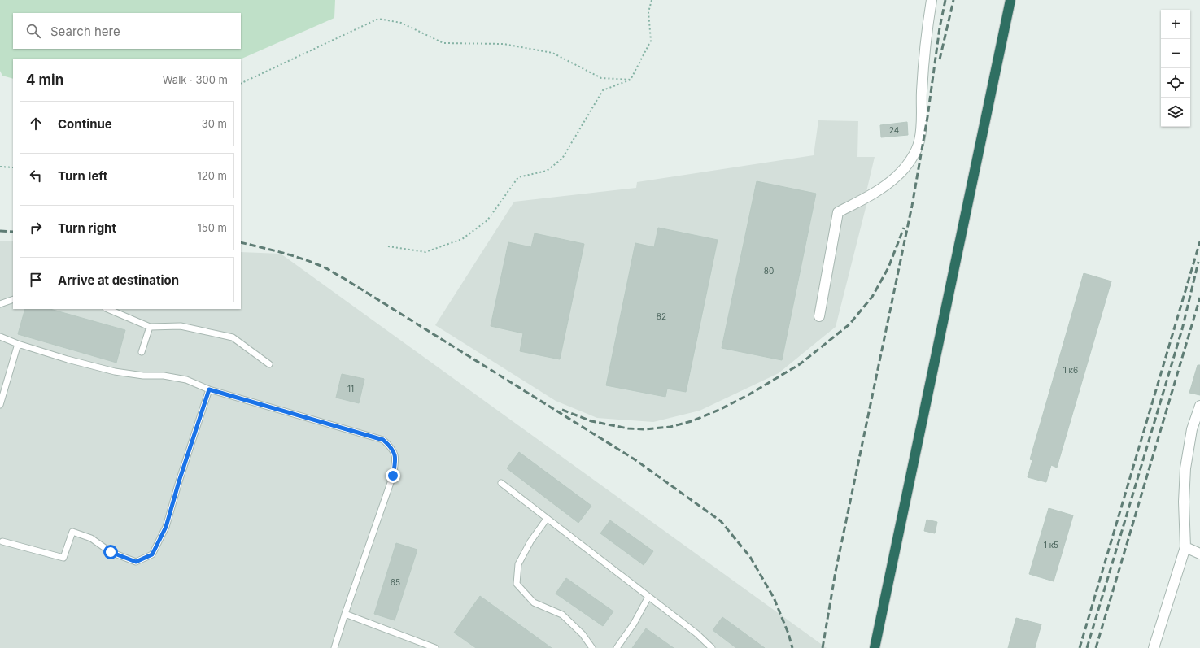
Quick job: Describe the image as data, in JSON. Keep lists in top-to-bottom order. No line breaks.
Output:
{"house_numbers":["24","80","82","1 к6","11","1 к5","65"],"page":{"map_buttons":["+","−"],"search":"Search here","heading":["4 min","Walk · 300 m"],"list":[["Continue","30 m"],["Turn left","120 m"],["Turn right","150 m"],"Arrive at destination"]}}
